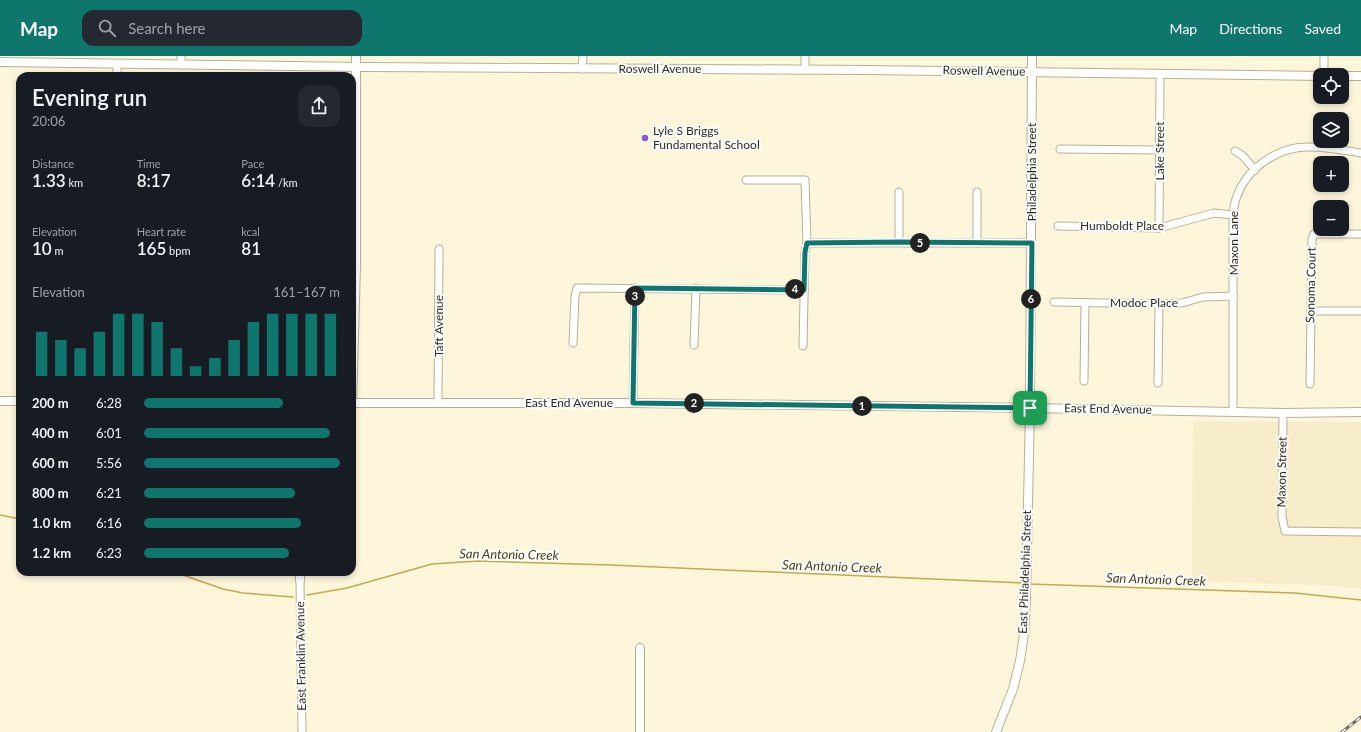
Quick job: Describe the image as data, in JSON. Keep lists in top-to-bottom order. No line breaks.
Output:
{"streets":{"street":["Roswell Avenue","Lake Street","Philadelphia Street","Humboldt Place","Maxon Lane","Sonoma Court","Modoc Place","Taft Avenue","East End Avenue","Maxon Street","East Philadelphia Street","East Franklin Avenue"]},"crossings":[["Roswell Avenue","Lake Street"],["Roswell Avenue","Philadelphia Street"],["Lake Street","Humboldt Place"],["Philadelphia Street","East End Avenue"],["Philadelphia Street","East Philadelphia Street"],["Humboldt Place","Maxon Lane"],["Maxon Lane","Modoc Place"],["Maxon Lane","East End Avenue"],["Taft Avenue","East End Avenue"],["East End Avenue","Maxon Street"],["East End Avenue","East Philadelphia Street"]],"water":["San Antonio Creek"],"places":["Lyle S Briggs Fundamental School"],"page":{"header":"Map","search":"Search here","nav":["Map","Directions","Saved"],"map_buttons":["+","−"],"heading":["Evening run","20:06"],"stats":[["Distance","1.33 km"],["Time","8:17"],["Pace","6:14 /km"],["Elevation","10 m"],["Heart rate","165 bpm"],["kcal","81"]],"pins":["5","4","3","6","2","1"],"chart":["Elevation","161–167 m"],"list":[{"name":"200 m","note":"6:28"},{"name":"400 m","note":"6:01"},{"name":"600 m","note":"5:56"},{"name":"800 m","note":"6:21"},{"name":"1.0 km","note":"6:16"},{"name":"1.2 km","note":"6:23"}]}}
